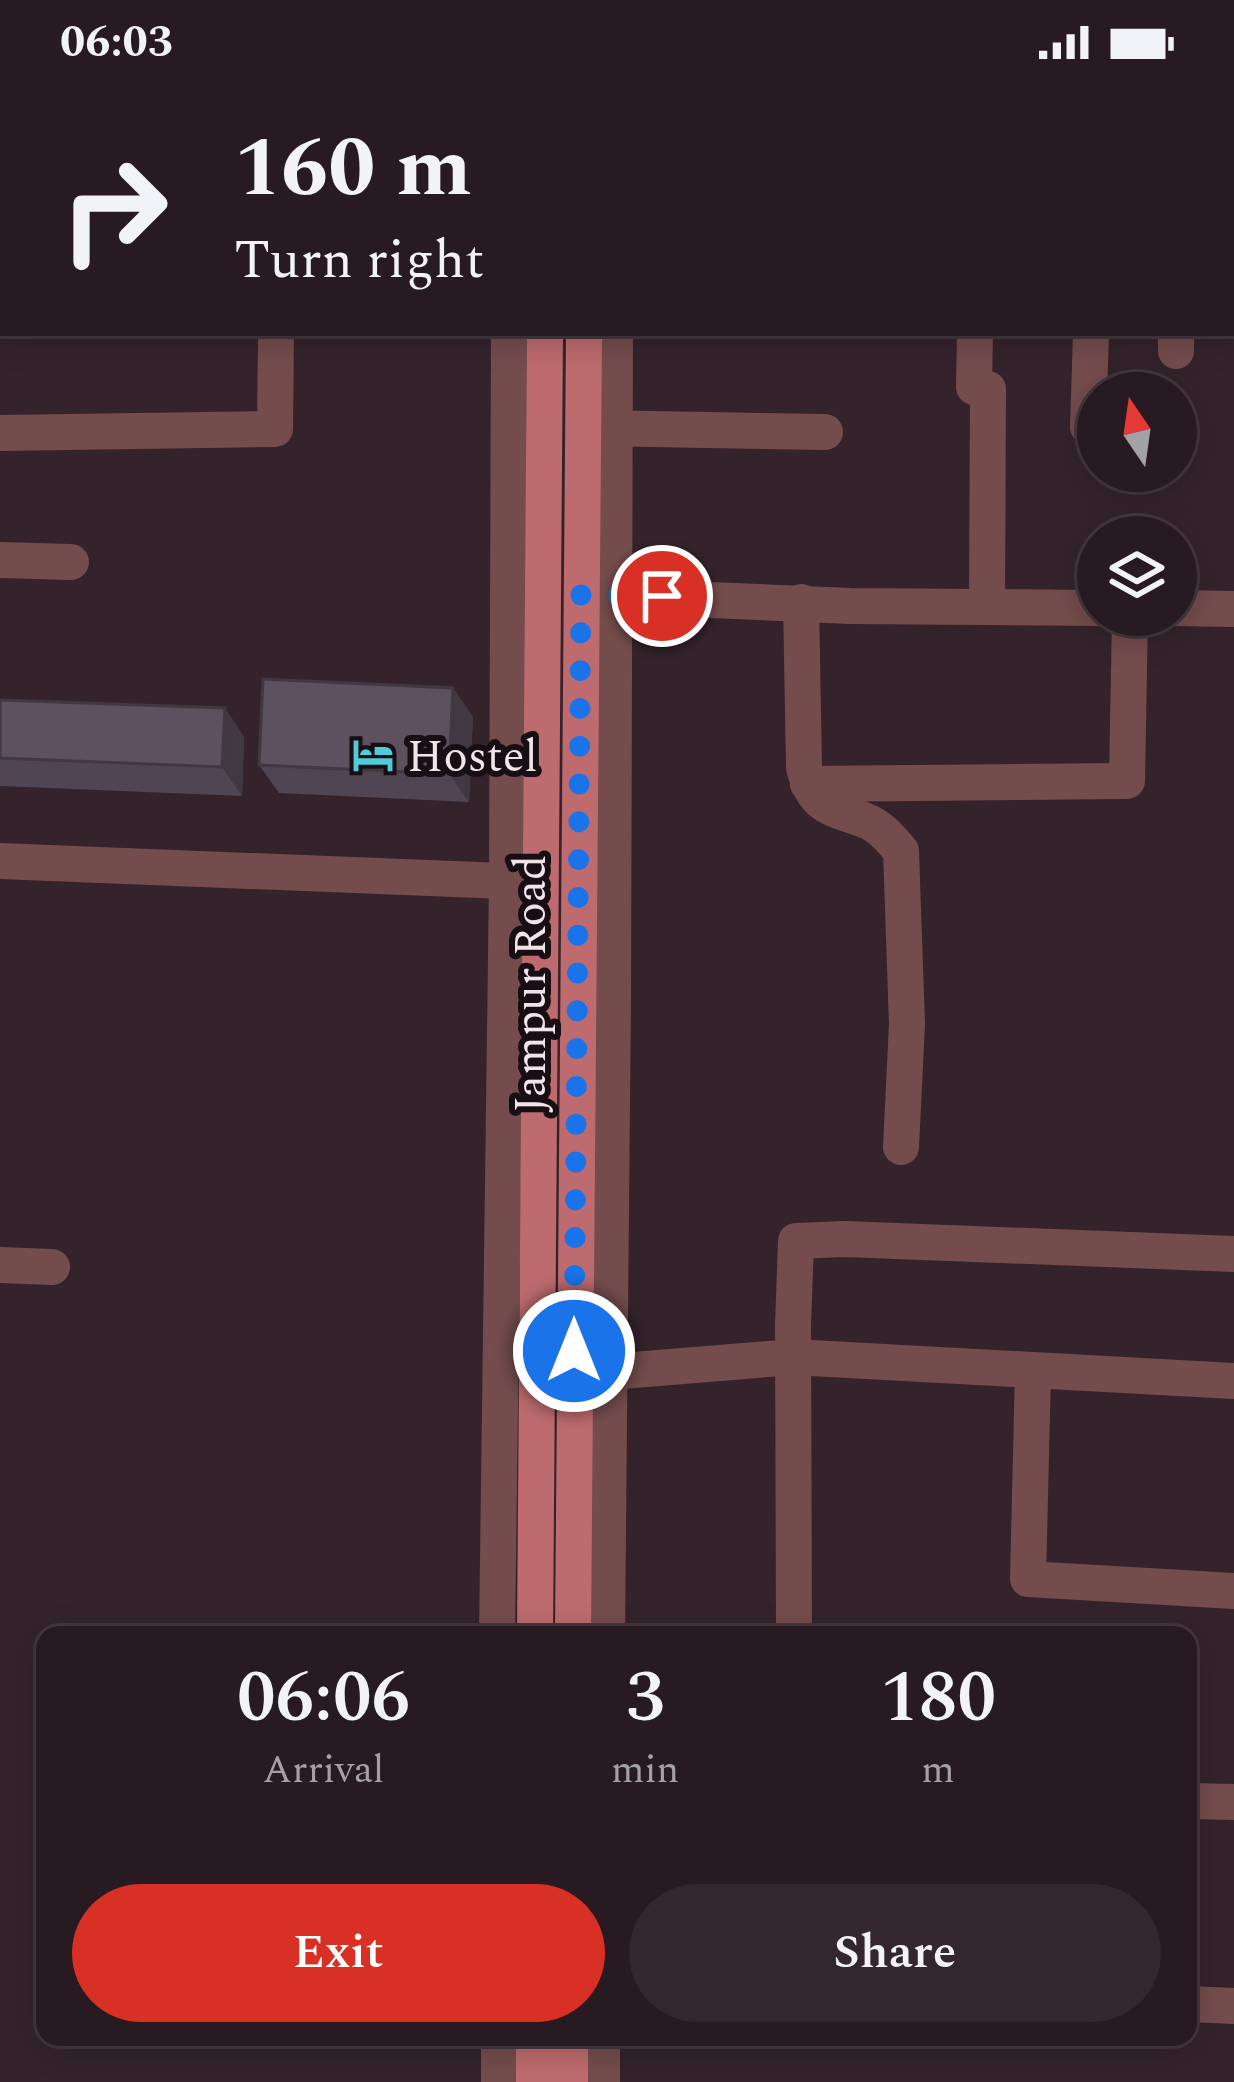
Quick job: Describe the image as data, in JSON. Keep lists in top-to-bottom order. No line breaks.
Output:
{"streets":{"main road":["Jampur Road"]},"places":{"hotel":["Hostel"]},"north":"top","page":{"status":"06:03","turn":["160 m","Turn right"],"eta":["06:06","Arrival","3","min","180","m"],"buttons":["Exit","Share"]}}
